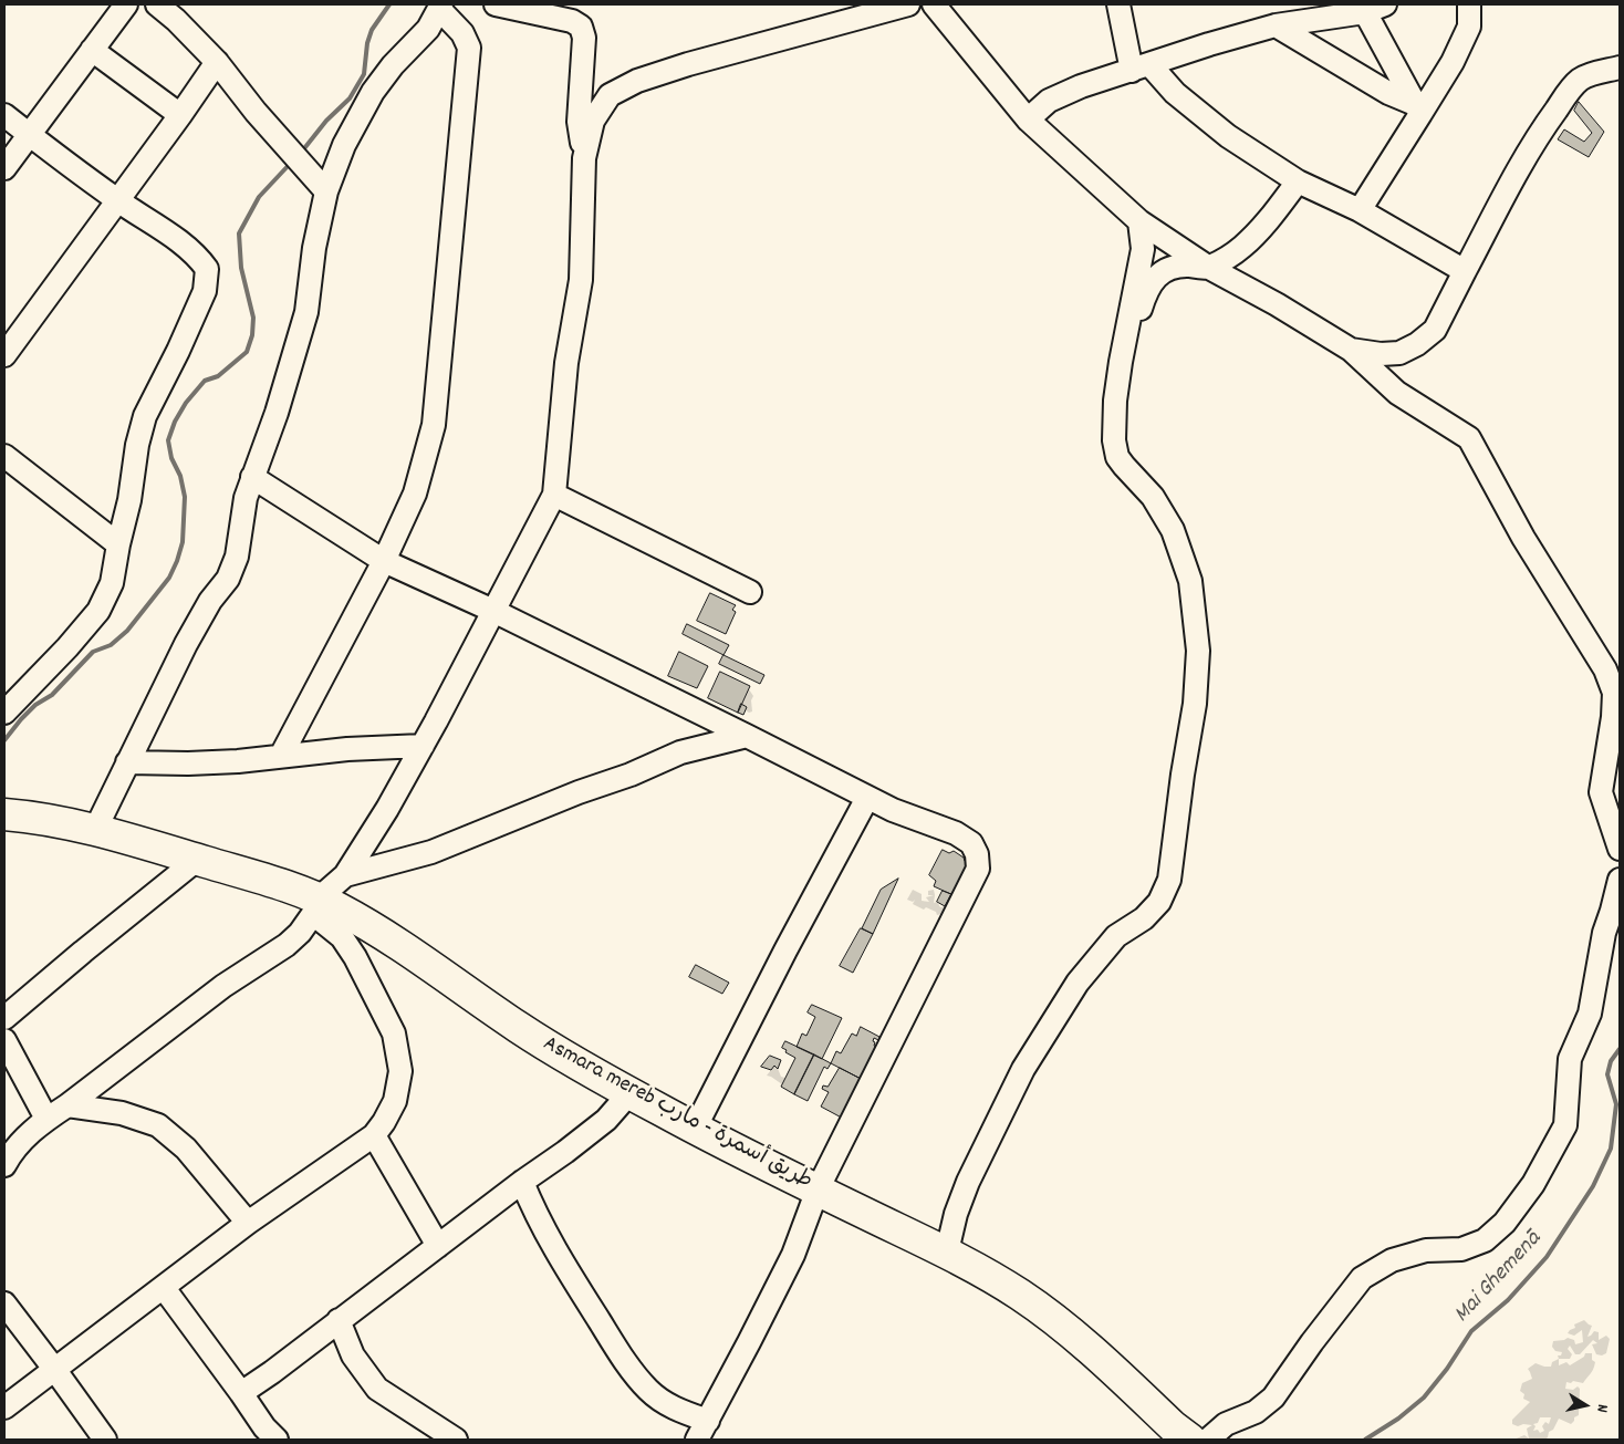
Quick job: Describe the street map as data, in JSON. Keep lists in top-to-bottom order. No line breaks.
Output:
{"streets":{"highway":["Asmara mereb طريق أسمرة - مارب"]},"water":["Mai Ghemenā"],"north":"right"}
